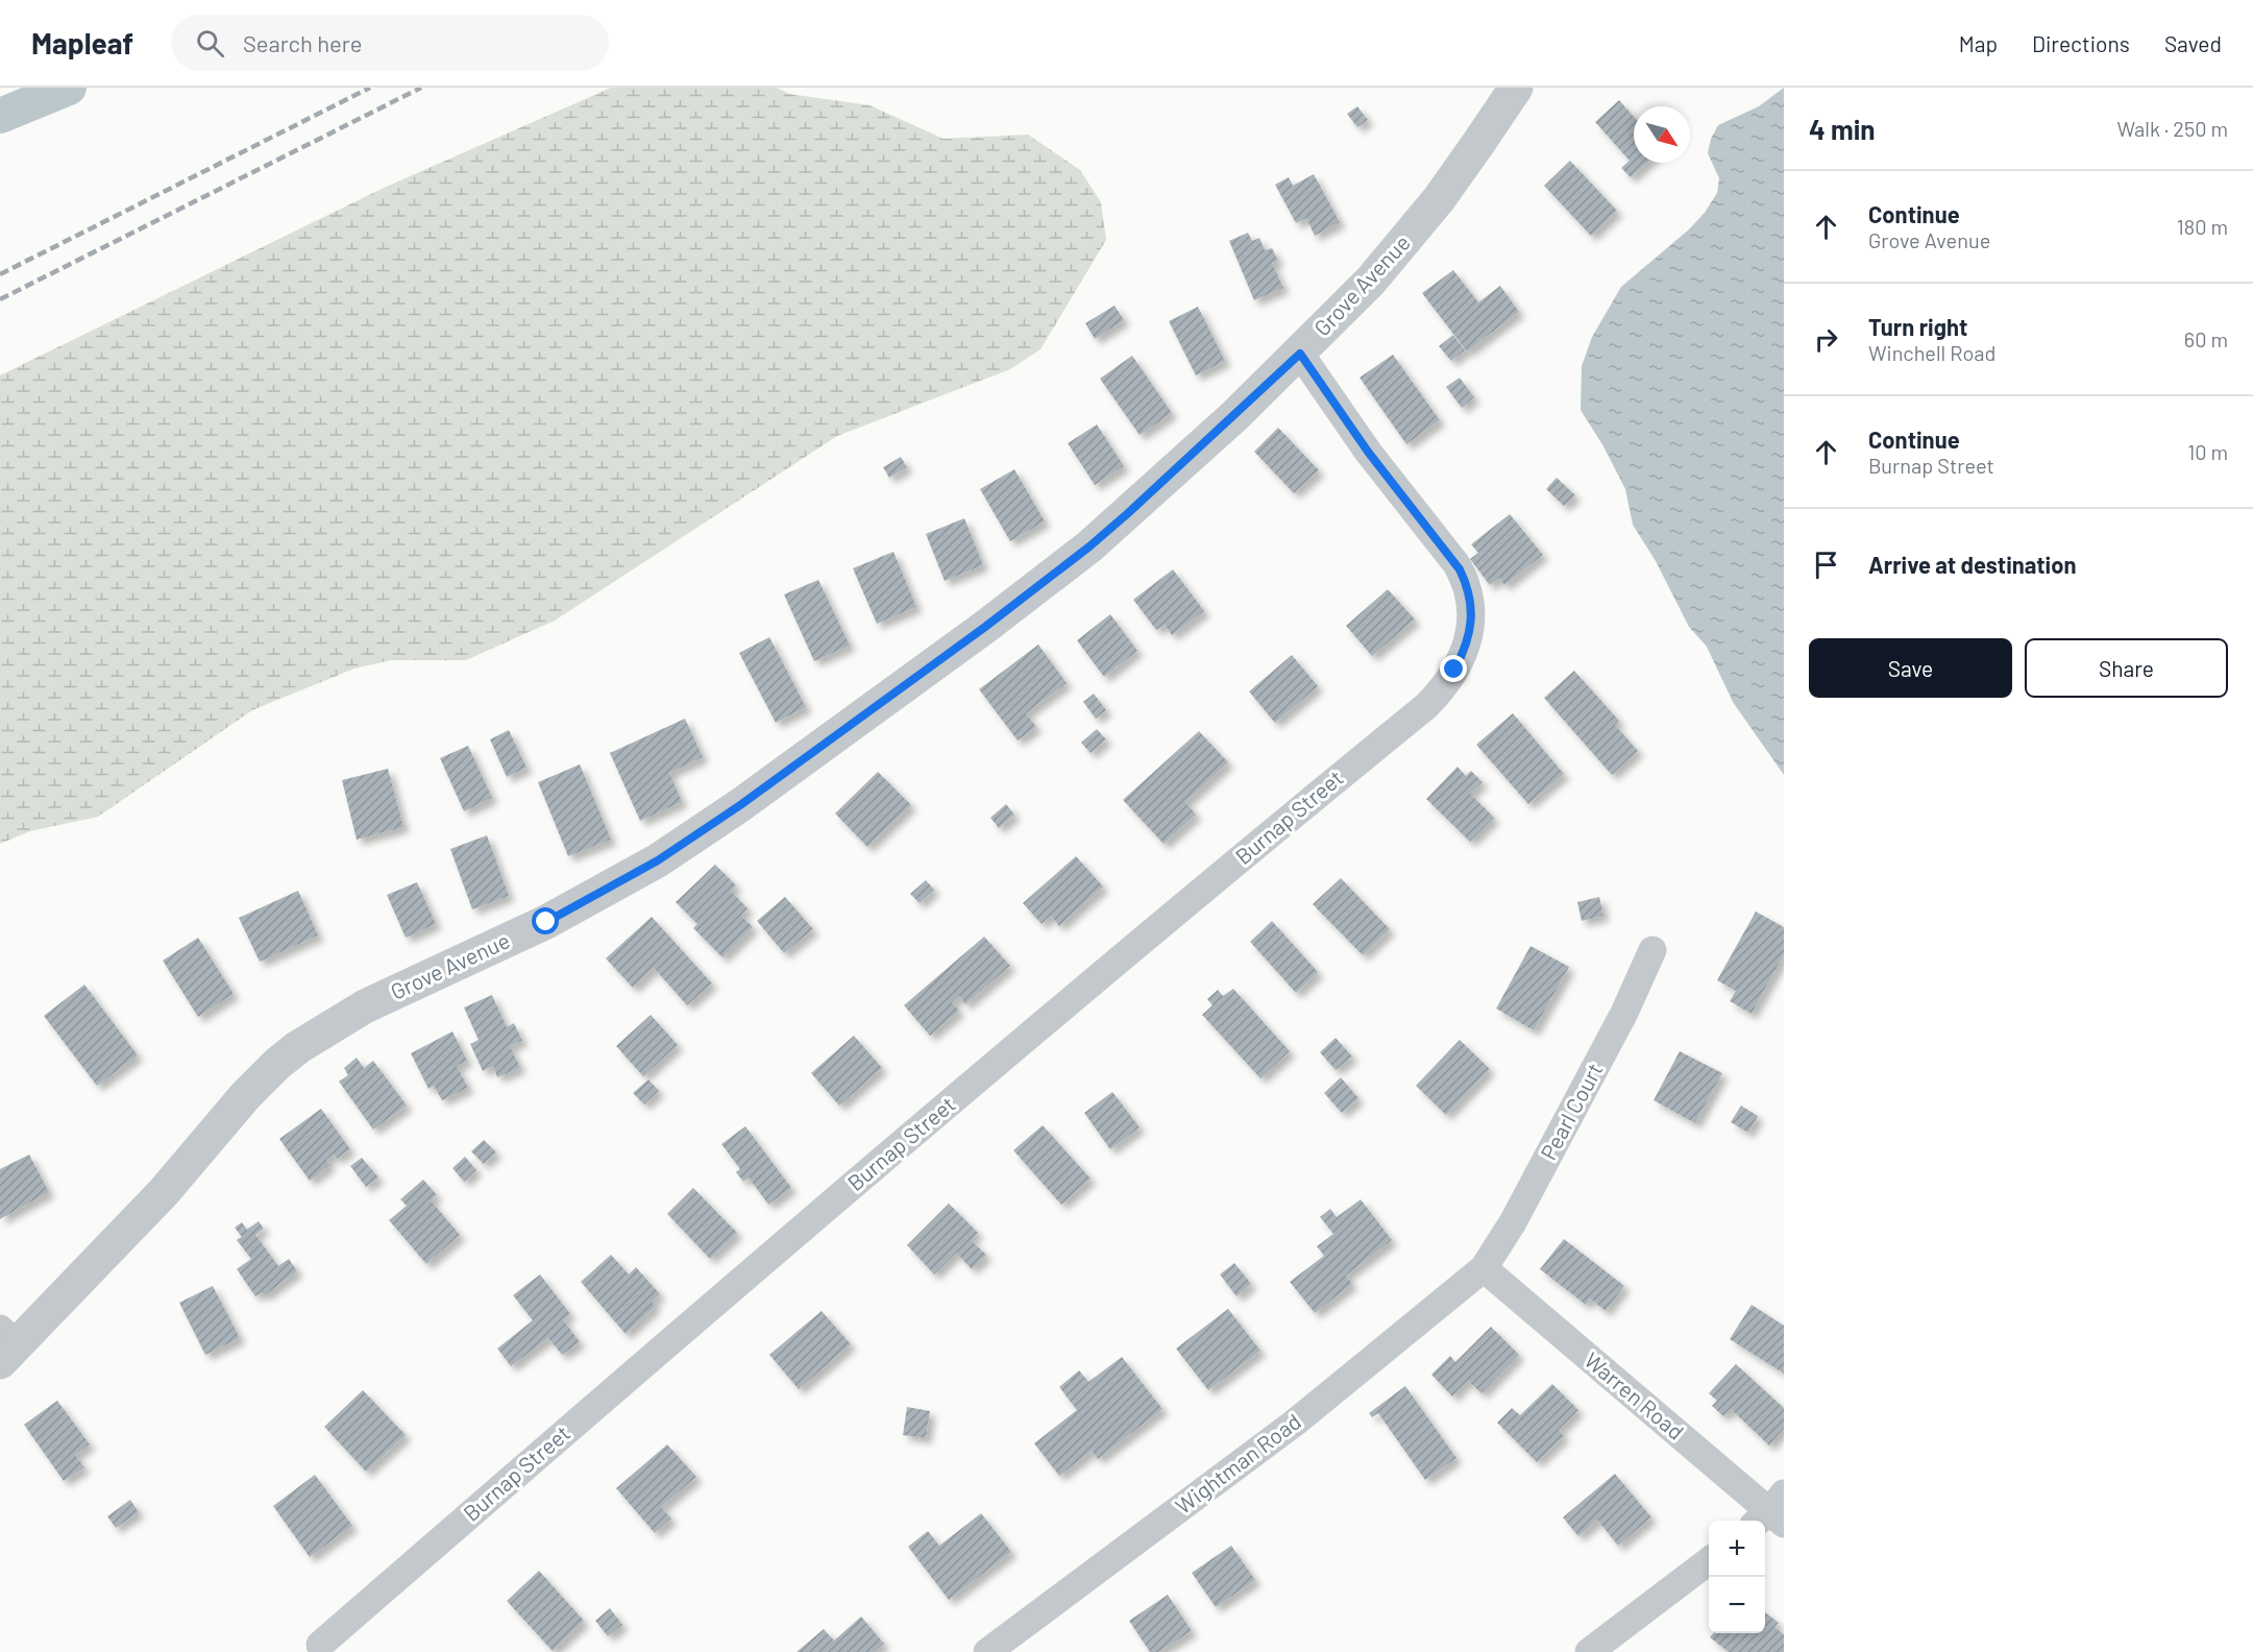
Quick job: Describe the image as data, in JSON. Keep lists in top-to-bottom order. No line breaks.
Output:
{"streets":{"street":["Grove Avenue","Burnap Street","Pearl Court","Warren Road","Wightman Road"]},"crossings":[["Grove Avenue","Burnap Street"],["Pearl Court","Warren Road"],["Pearl Court","Wightman Road"],["Warren Road","Wightman Road"]],"north":"bottom right","page":{"header":"Mapleaf","search":"Search here","nav":["Map","Directions","Saved"],"heading":["4 min","Walk · 250 m"],"list":[["Continue","Grove Avenue","180 m"],["Turn right","Winchell Road","60 m"],["Continue","Burnap Street","10 m"],"Arrive at destination"],"buttons":["Save","Share"],"map_buttons":["+","−"]}}
